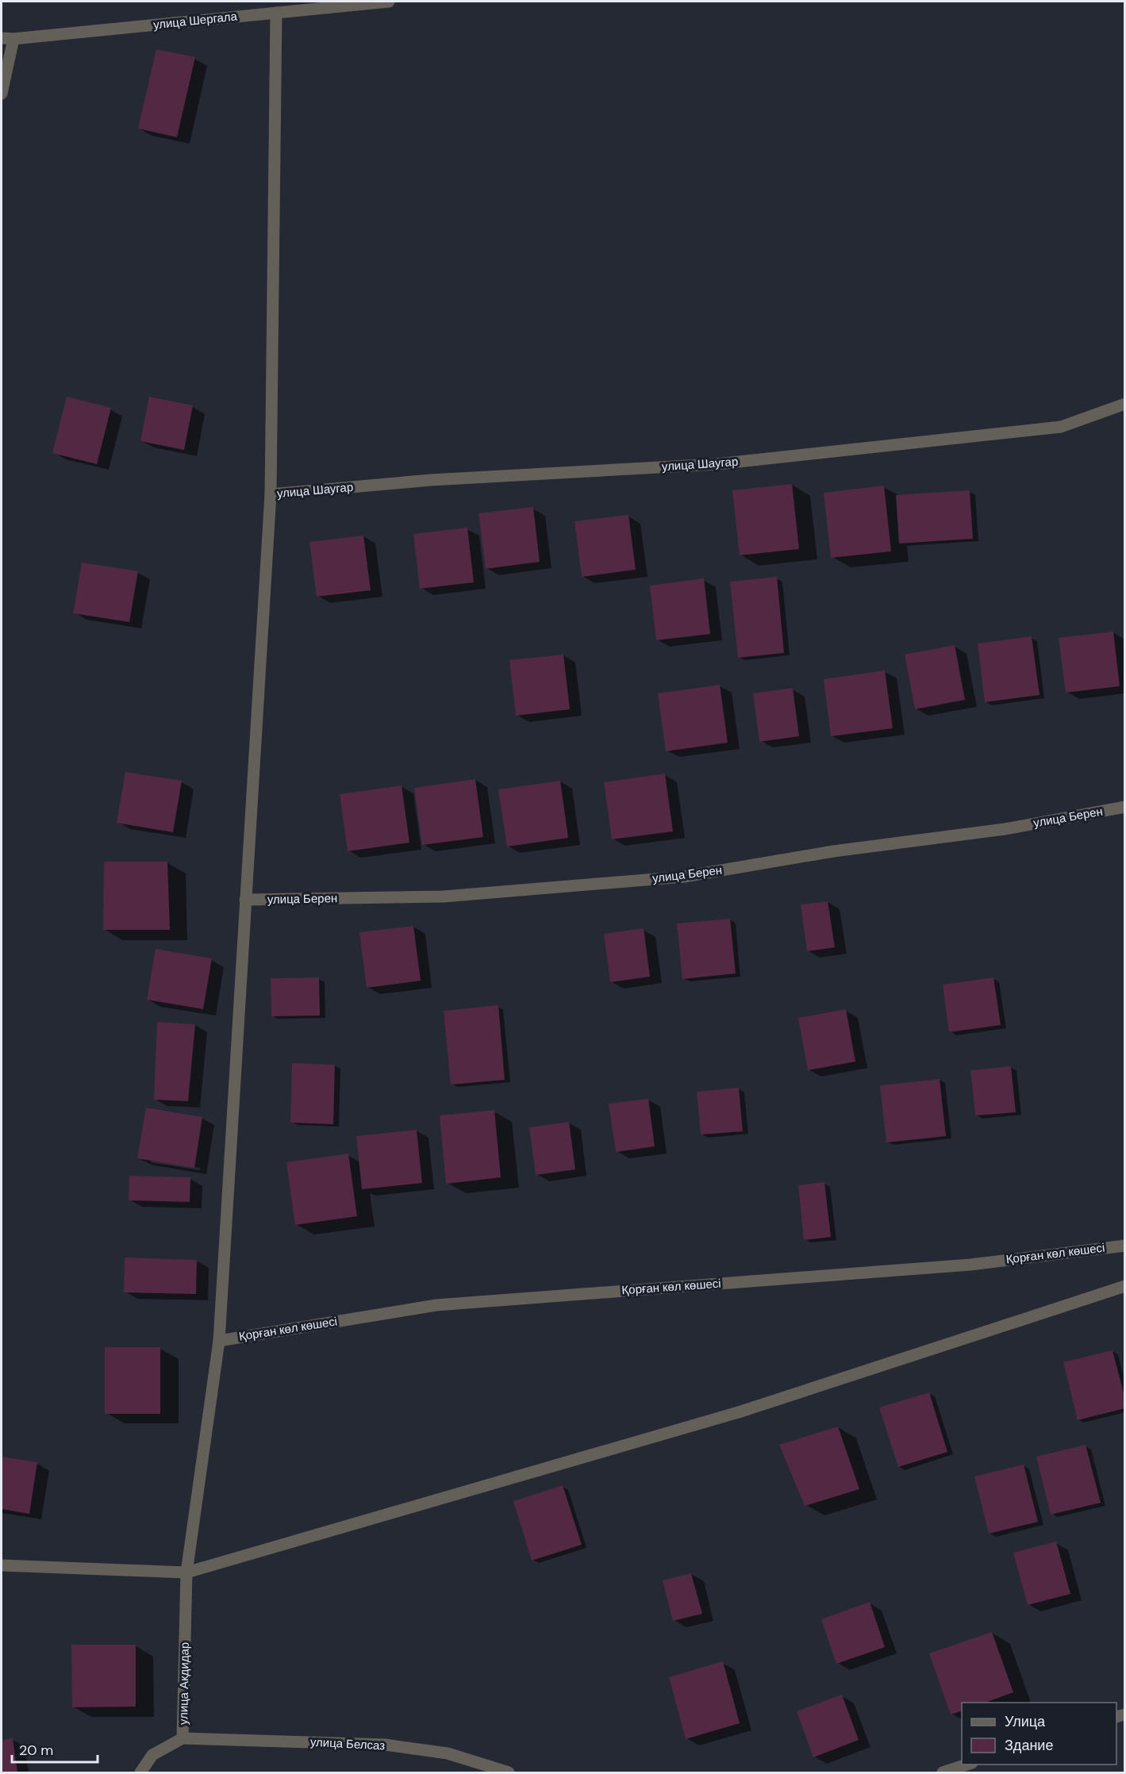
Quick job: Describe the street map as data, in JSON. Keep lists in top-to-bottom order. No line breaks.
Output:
{"streets":{"street":["улица Шергала","улица Шаугар","улица Берен","Қорған көл көшесі","улица Акдидар","улица Белсаз"]},"crossings":[["улица Шергала","улица Акдидар"],["улица Шаугар","улица Акдидар"],["улица Берен","улица Акдидар"],["Қорған көл көшесі","улица Акдидар"],["улица Акдидар","улица Белсаз"]],"legend":["Улица","Здание"],"scale_bar":"20 m"}
